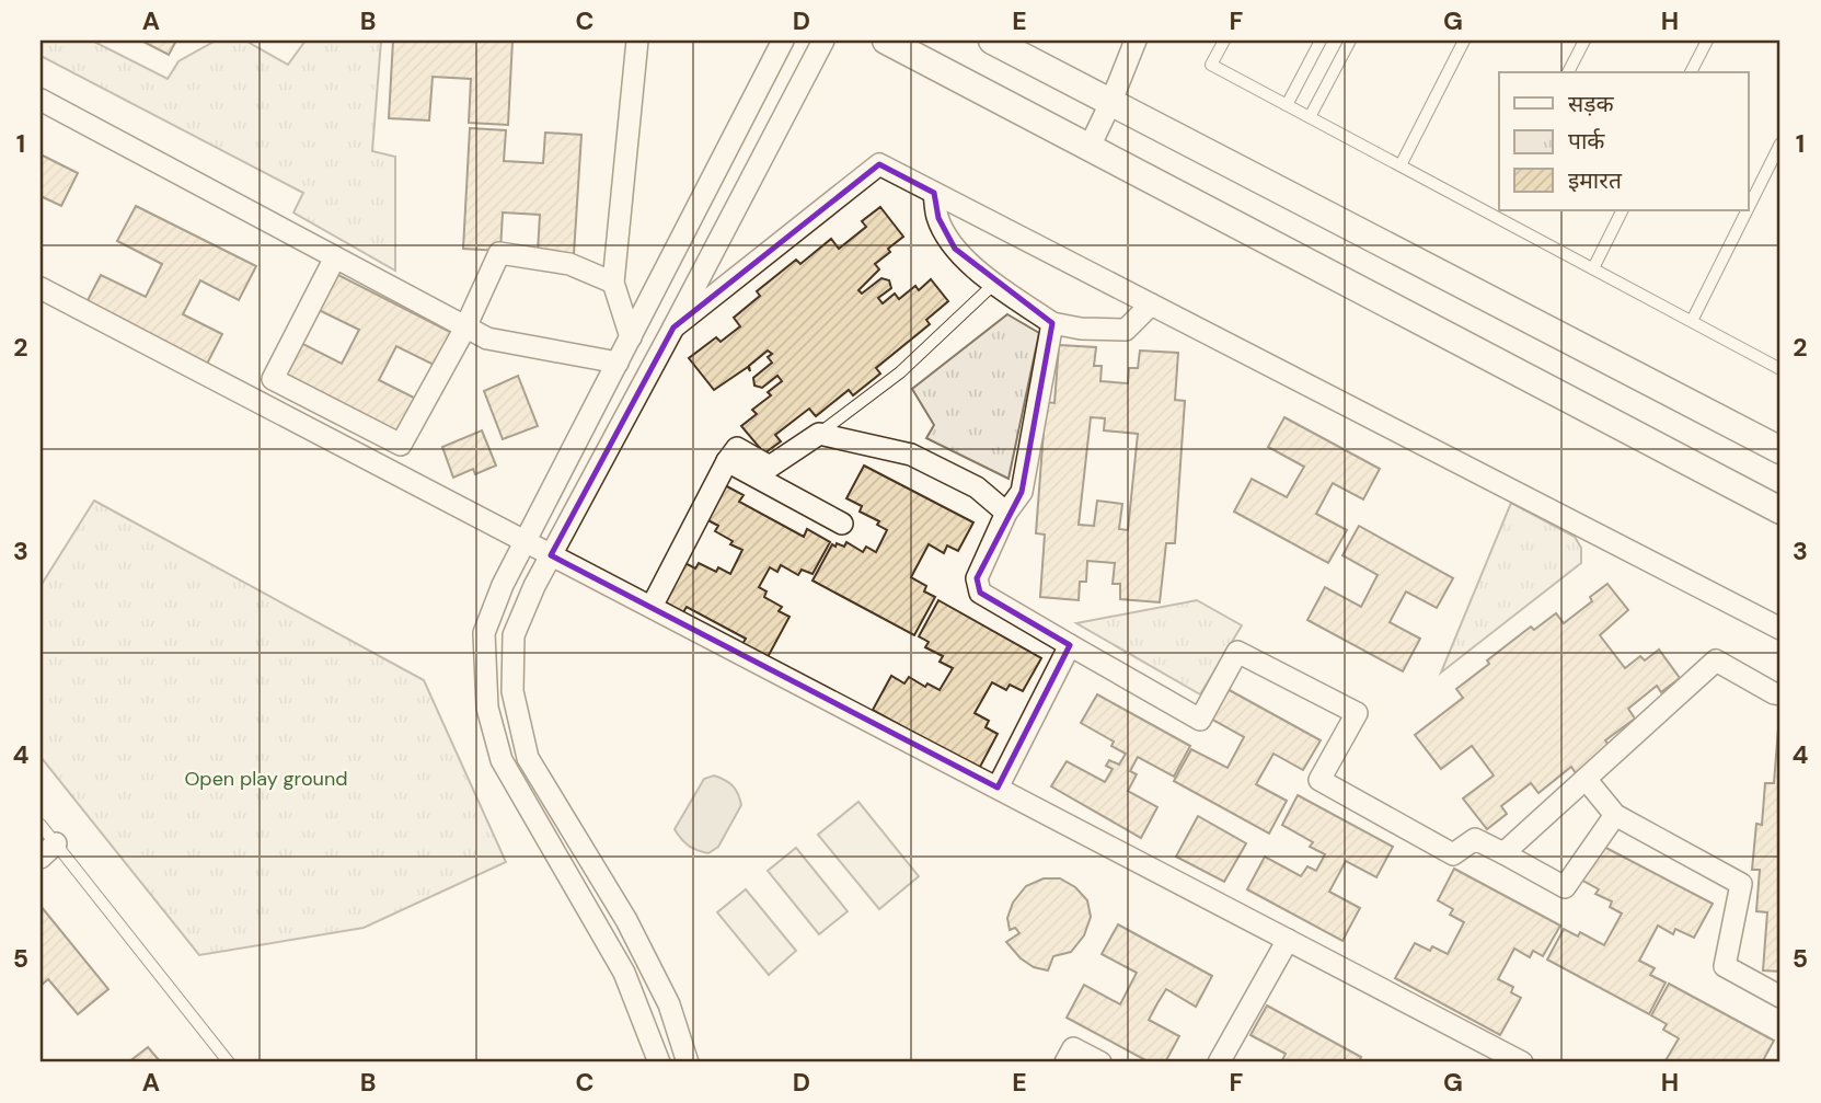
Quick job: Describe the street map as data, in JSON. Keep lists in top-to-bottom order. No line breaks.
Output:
{"parks":["Open play ground"],"legend":["सड़क","पार्क","इमारत"],"grid":{"columns":["A","B","C","D","E","F","G","H"],"rows":["1","2","3","4","5"]}}
